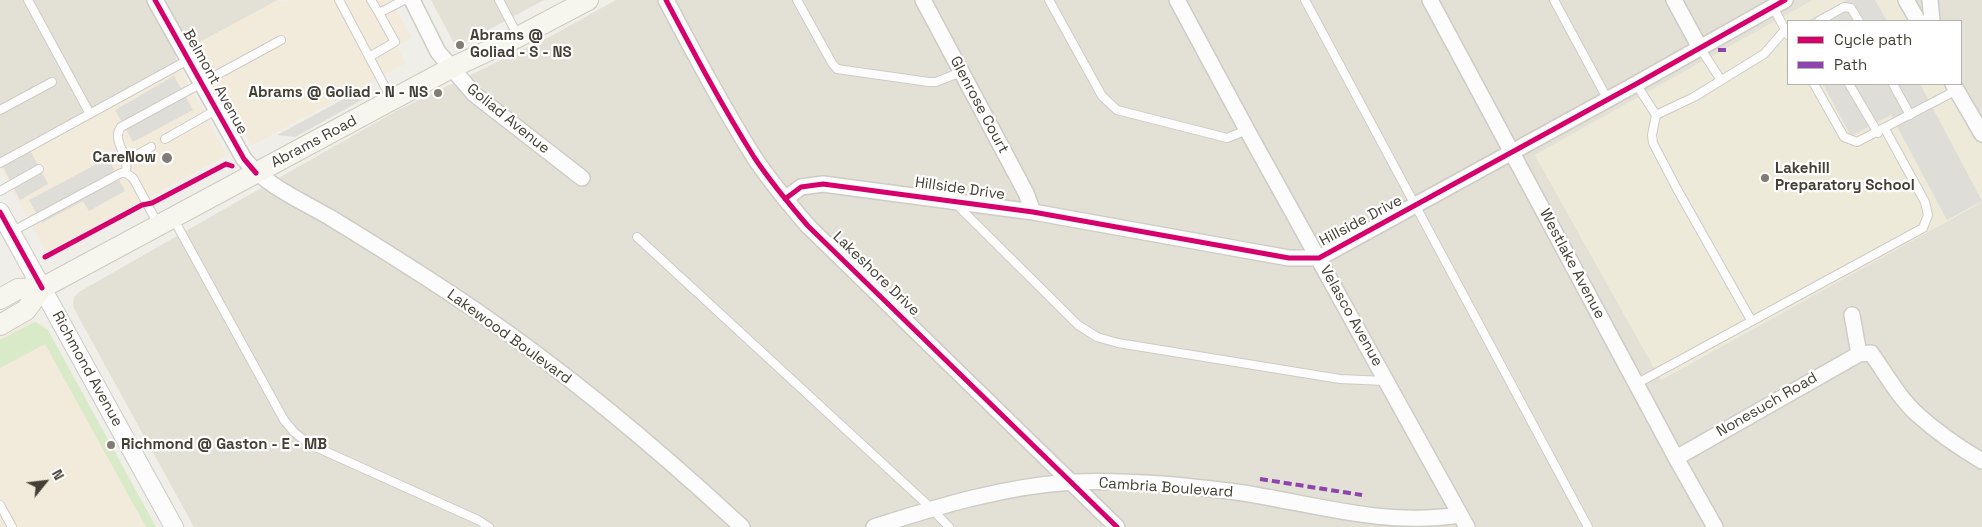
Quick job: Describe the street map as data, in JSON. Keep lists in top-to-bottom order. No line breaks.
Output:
{"streets":{"main road":["Abrams Road"],"street":["Belmont Avenue","Glenrose Court","Goliad Avenue","Hillside Drive","Westlake Avenue","Lakeshore Drive","Velasco Avenue","Lakewood Boulevard","Richmond Avenue","Nonesuch Road","Cambria Boulevard"]},"crossings":[["Belmont Avenue","Abrams Road"],["Belmont Avenue","Lakewood Boulevard"],["Glenrose Court","Hillside Drive"],["Goliad Avenue","Abrams Road"],["Abrams Road","Lakewood Boulevard"],["Abrams Road","Richmond Avenue"],["Hillside Drive","Westlake Avenue"],["Hillside Drive","Lakeshore Drive"],["Hillside Drive","Velasco Avenue"],["Westlake Avenue","Nonesuch Road"],["Lakeshore Drive","Cambria Boulevard"],["Velasco Avenue","Cambria Boulevard"]],"places":["Abrams @ Goliad - S - NS","Abrams @ Goliad - N - NS","CareNow","Lakehill Preparatory School","Richmond @ Gaston - E - MB"],"legend":["Cycle path","Path"],"north":"top right"}
